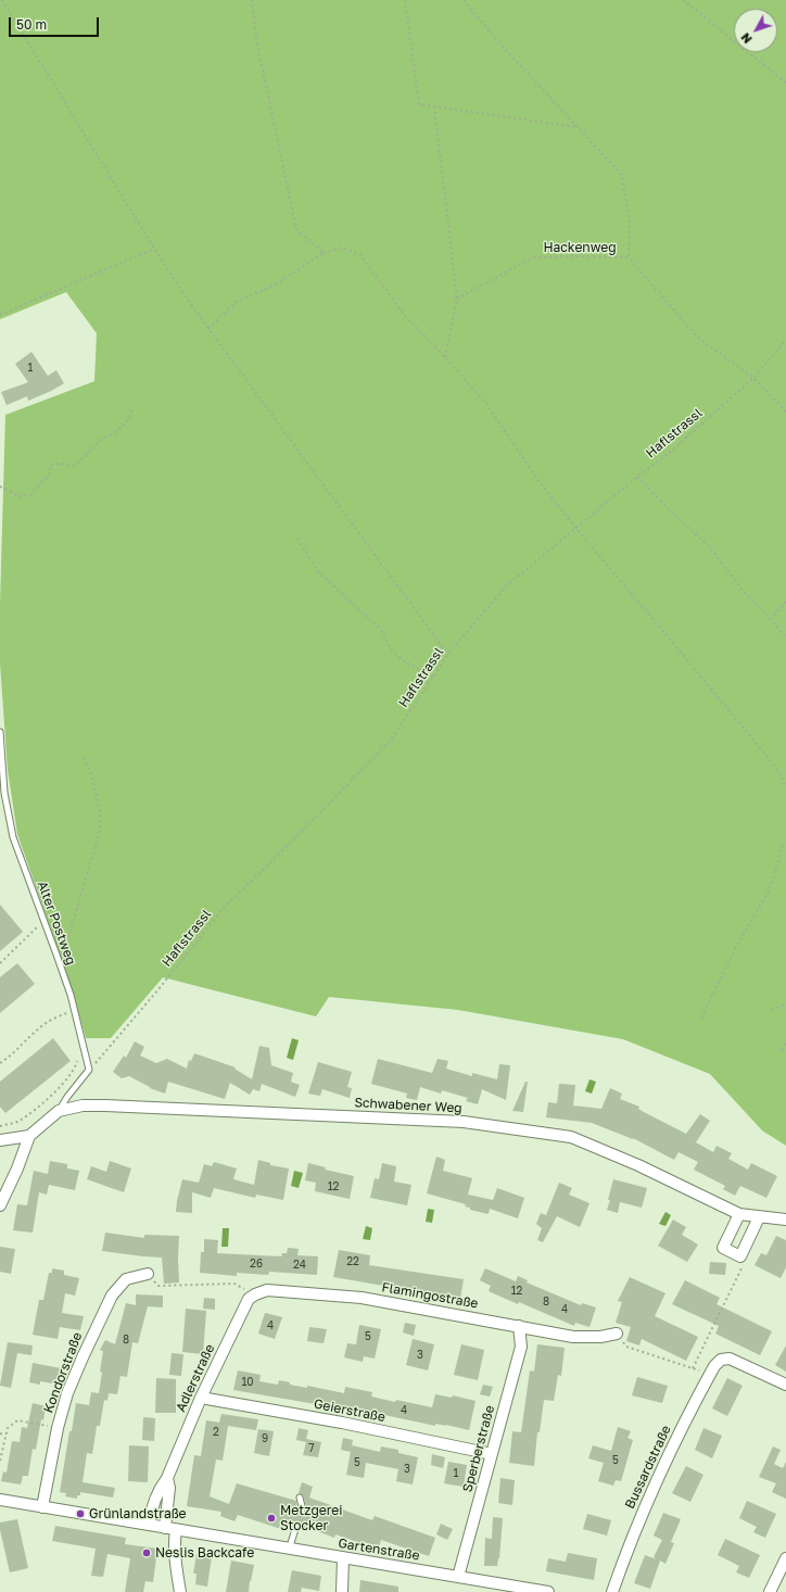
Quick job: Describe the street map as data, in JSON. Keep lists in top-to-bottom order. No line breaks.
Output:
{"streets":{"street":["Schwabener Weg","Flamingostraße","Kondorstraße","Adlerstraße","Geierstraße","Sperberstraße","Bussardstraße","Gartenstraße"],"lane":["Alter Postweg"],"path":["Hackenweg","Haflstrassl"]},"crossings":[["Hackenweg","Haflstrassl"],["Alter Postweg","Schwabener Weg"],["Flamingostraße","Adlerstraße"],["Flamingostraße","Sperberstraße"],["Kondorstraße","Gartenstraße"],["Adlerstraße","Geierstraße"],["Adlerstraße","Gartenstraße"],["Geierstraße","Sperberstraße"],["Sperberstraße","Gartenstraße"]],"places":["Grünlandstraße","Metzgerei Stocker","Neslis Backcafe"],"house_numbers":["1","12","22","26","24","12","8","4","4","5","8","3","10","4","2","9","7","5","5","3","1"],"scale_bar":"50 m","north":"bottom left"}
